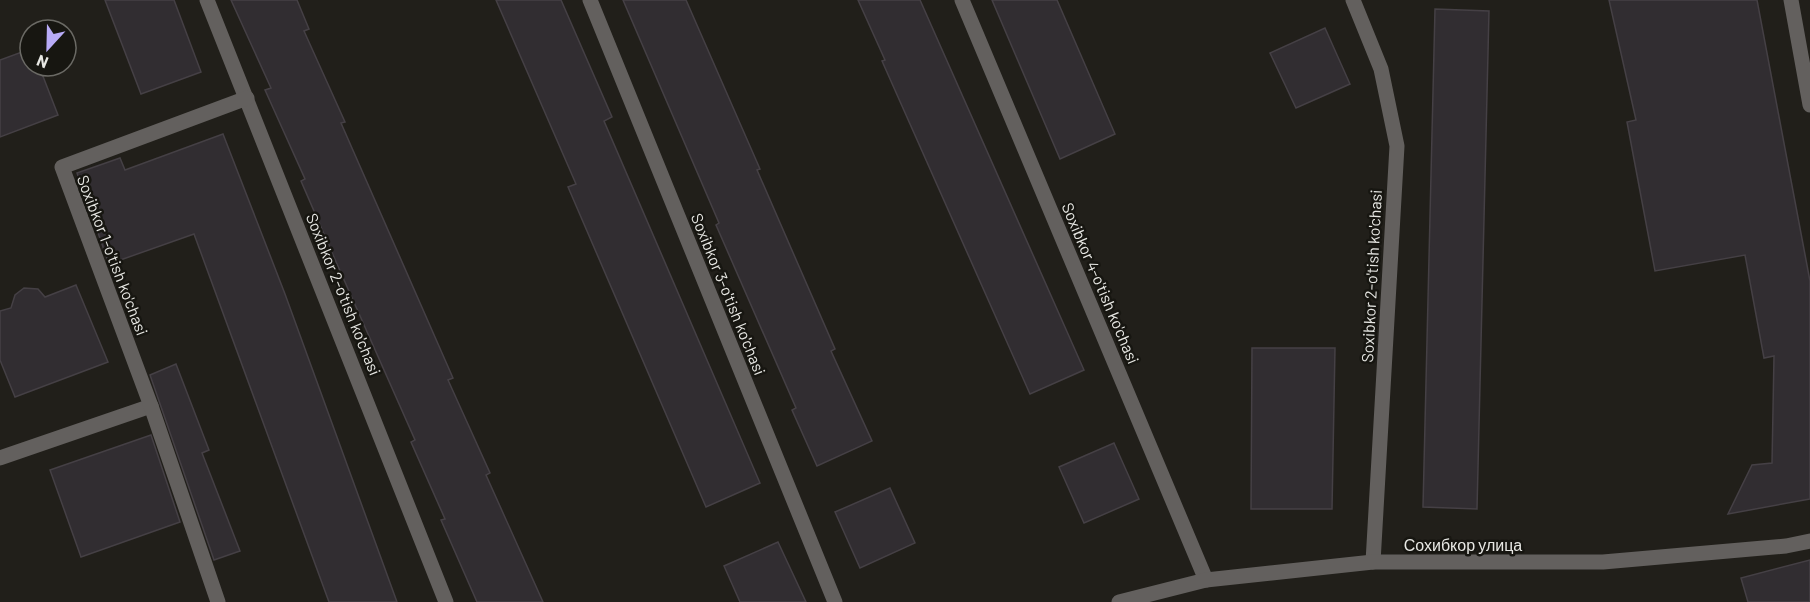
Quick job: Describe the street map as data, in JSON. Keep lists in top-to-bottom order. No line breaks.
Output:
{"streets":{"street":["Soxibkor 1-o'tish ko'chasi","Soxibkor 2-o'tish ko'chasi","Soxibkor 4-o'tish ko'chasi","Soxibkor 3-o'tish ko'chasi","Сохибкор улица"]},"crossings":[["Soxibkor 1-o'tish ko'chasi","Soxibkor 2-o'tish ko'chasi"],["Soxibkor 2-o'tish ko'chasi","Сохибкор улица"],["Soxibkor 4-o'tish ko'chasi","Сохибкор улица"]],"north":"bottom"}
